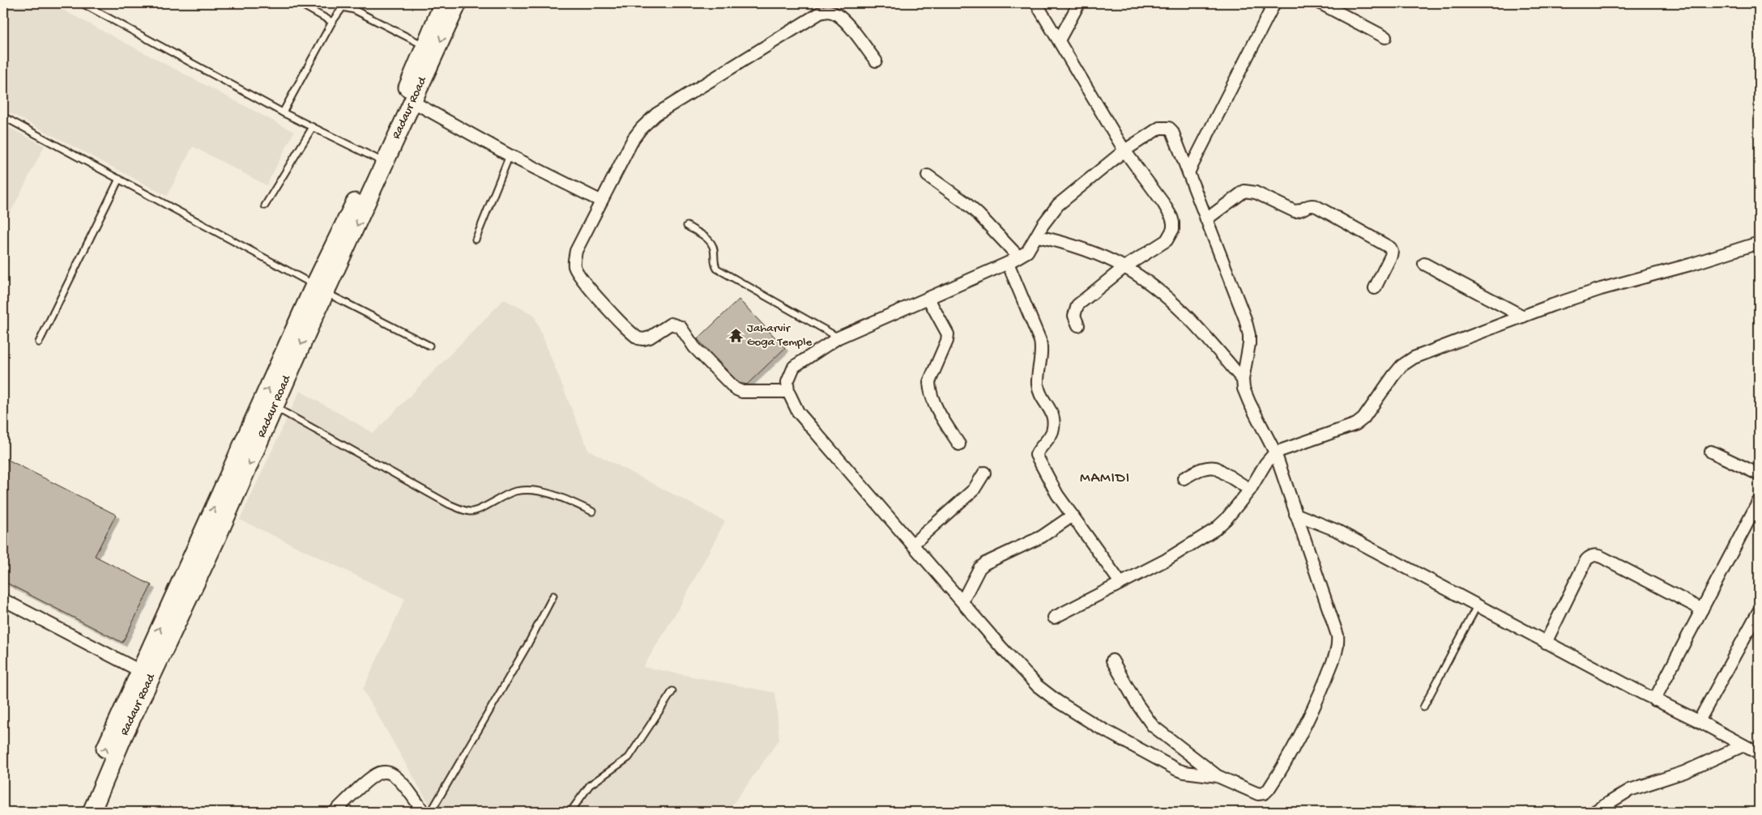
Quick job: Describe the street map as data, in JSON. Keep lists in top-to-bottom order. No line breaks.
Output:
{"streets":{"main road":["Radaur Road"]},"districts":["MAMIDI"],"places":{"temple":["Jaharvir Goga Temple"]}}
